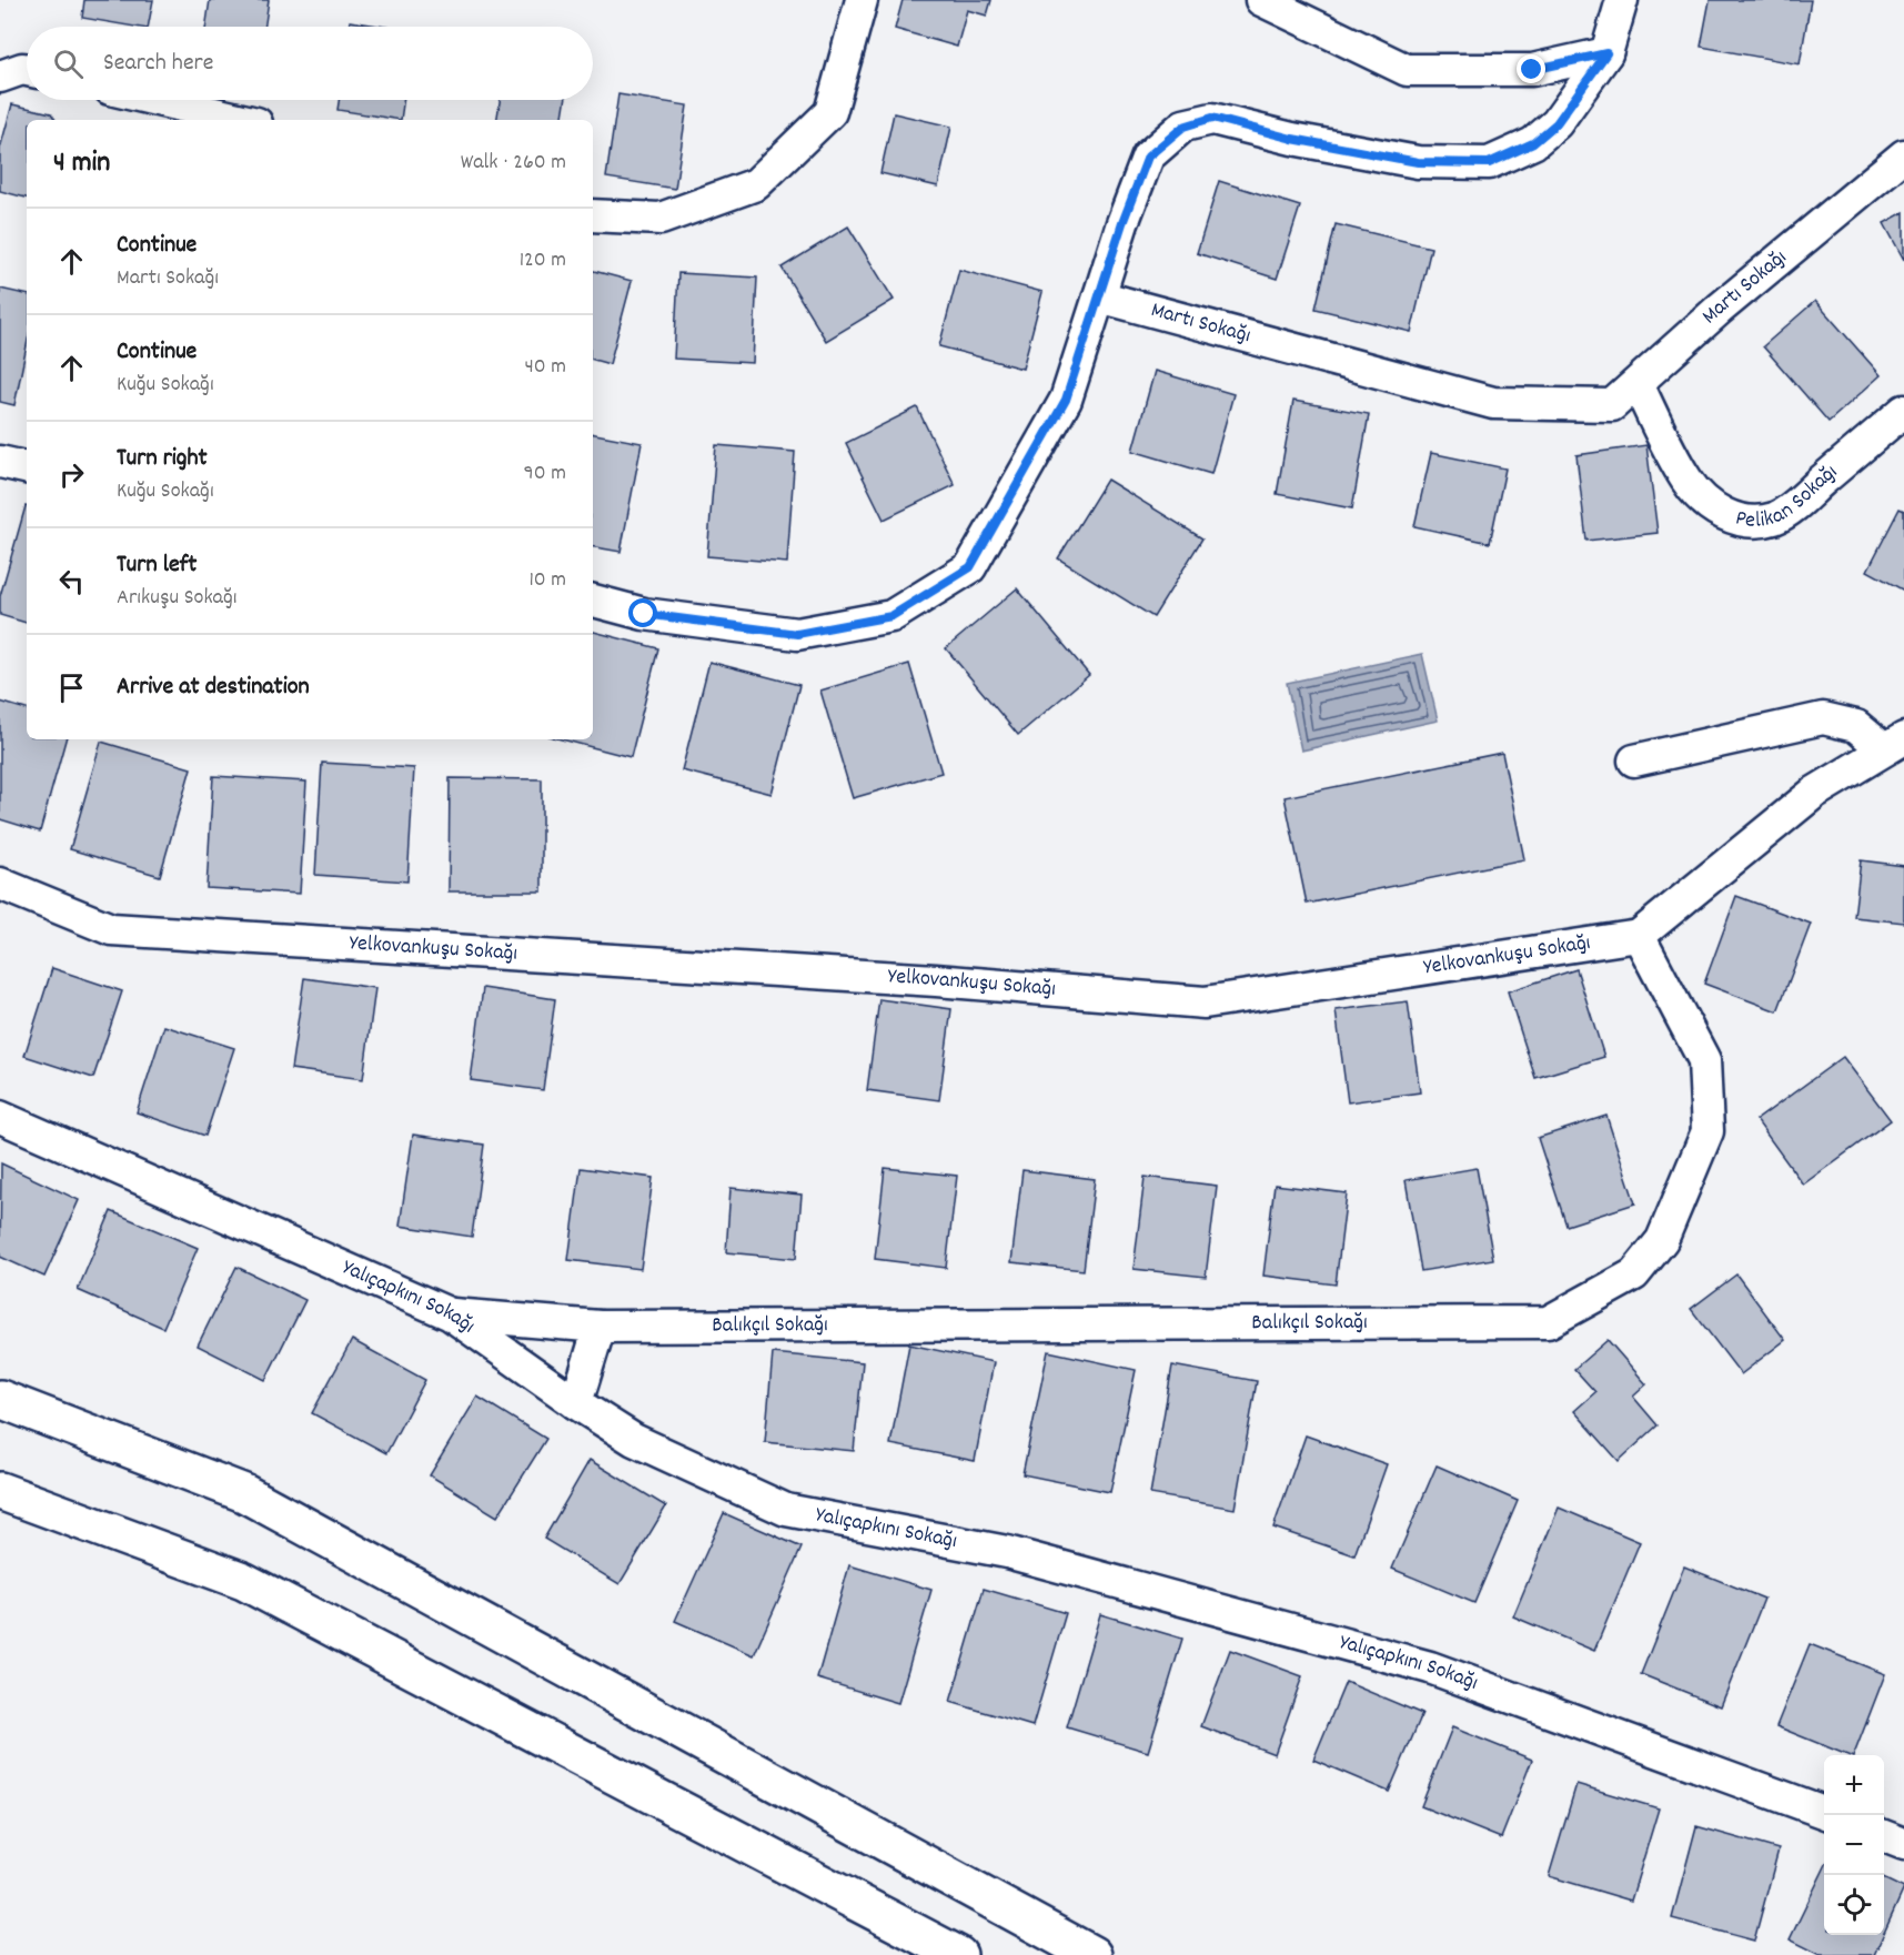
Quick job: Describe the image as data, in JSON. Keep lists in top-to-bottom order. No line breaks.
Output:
{"streets":{"street":["Martı Sokağı","Pelikan Sokağı","Yelkovankuşu Sokağı","Yalıçapkını Sokağı","Balıkçıl Sokağı"]},"crossings":[["Martı Sokağı","Pelikan Sokağı"],["Yelkovankuşu Sokağı","Balıkçıl Sokağı"],["Yalıçapkını Sokağı","Balıkçıl Sokağı"]],"page":{"search":"Search here","heading":["4 min","Walk · 260 m"],"list":[["Continue","Martı Sokağı","120 m"],["Continue","Kuğu Sokağı","40 m"],["Turn right","Kuğu Sokağı","90 m"],["Turn left","Arıkuşu Sokağı","10 m"],"Arrive at destination"],"map_buttons":["+","−"]}}
